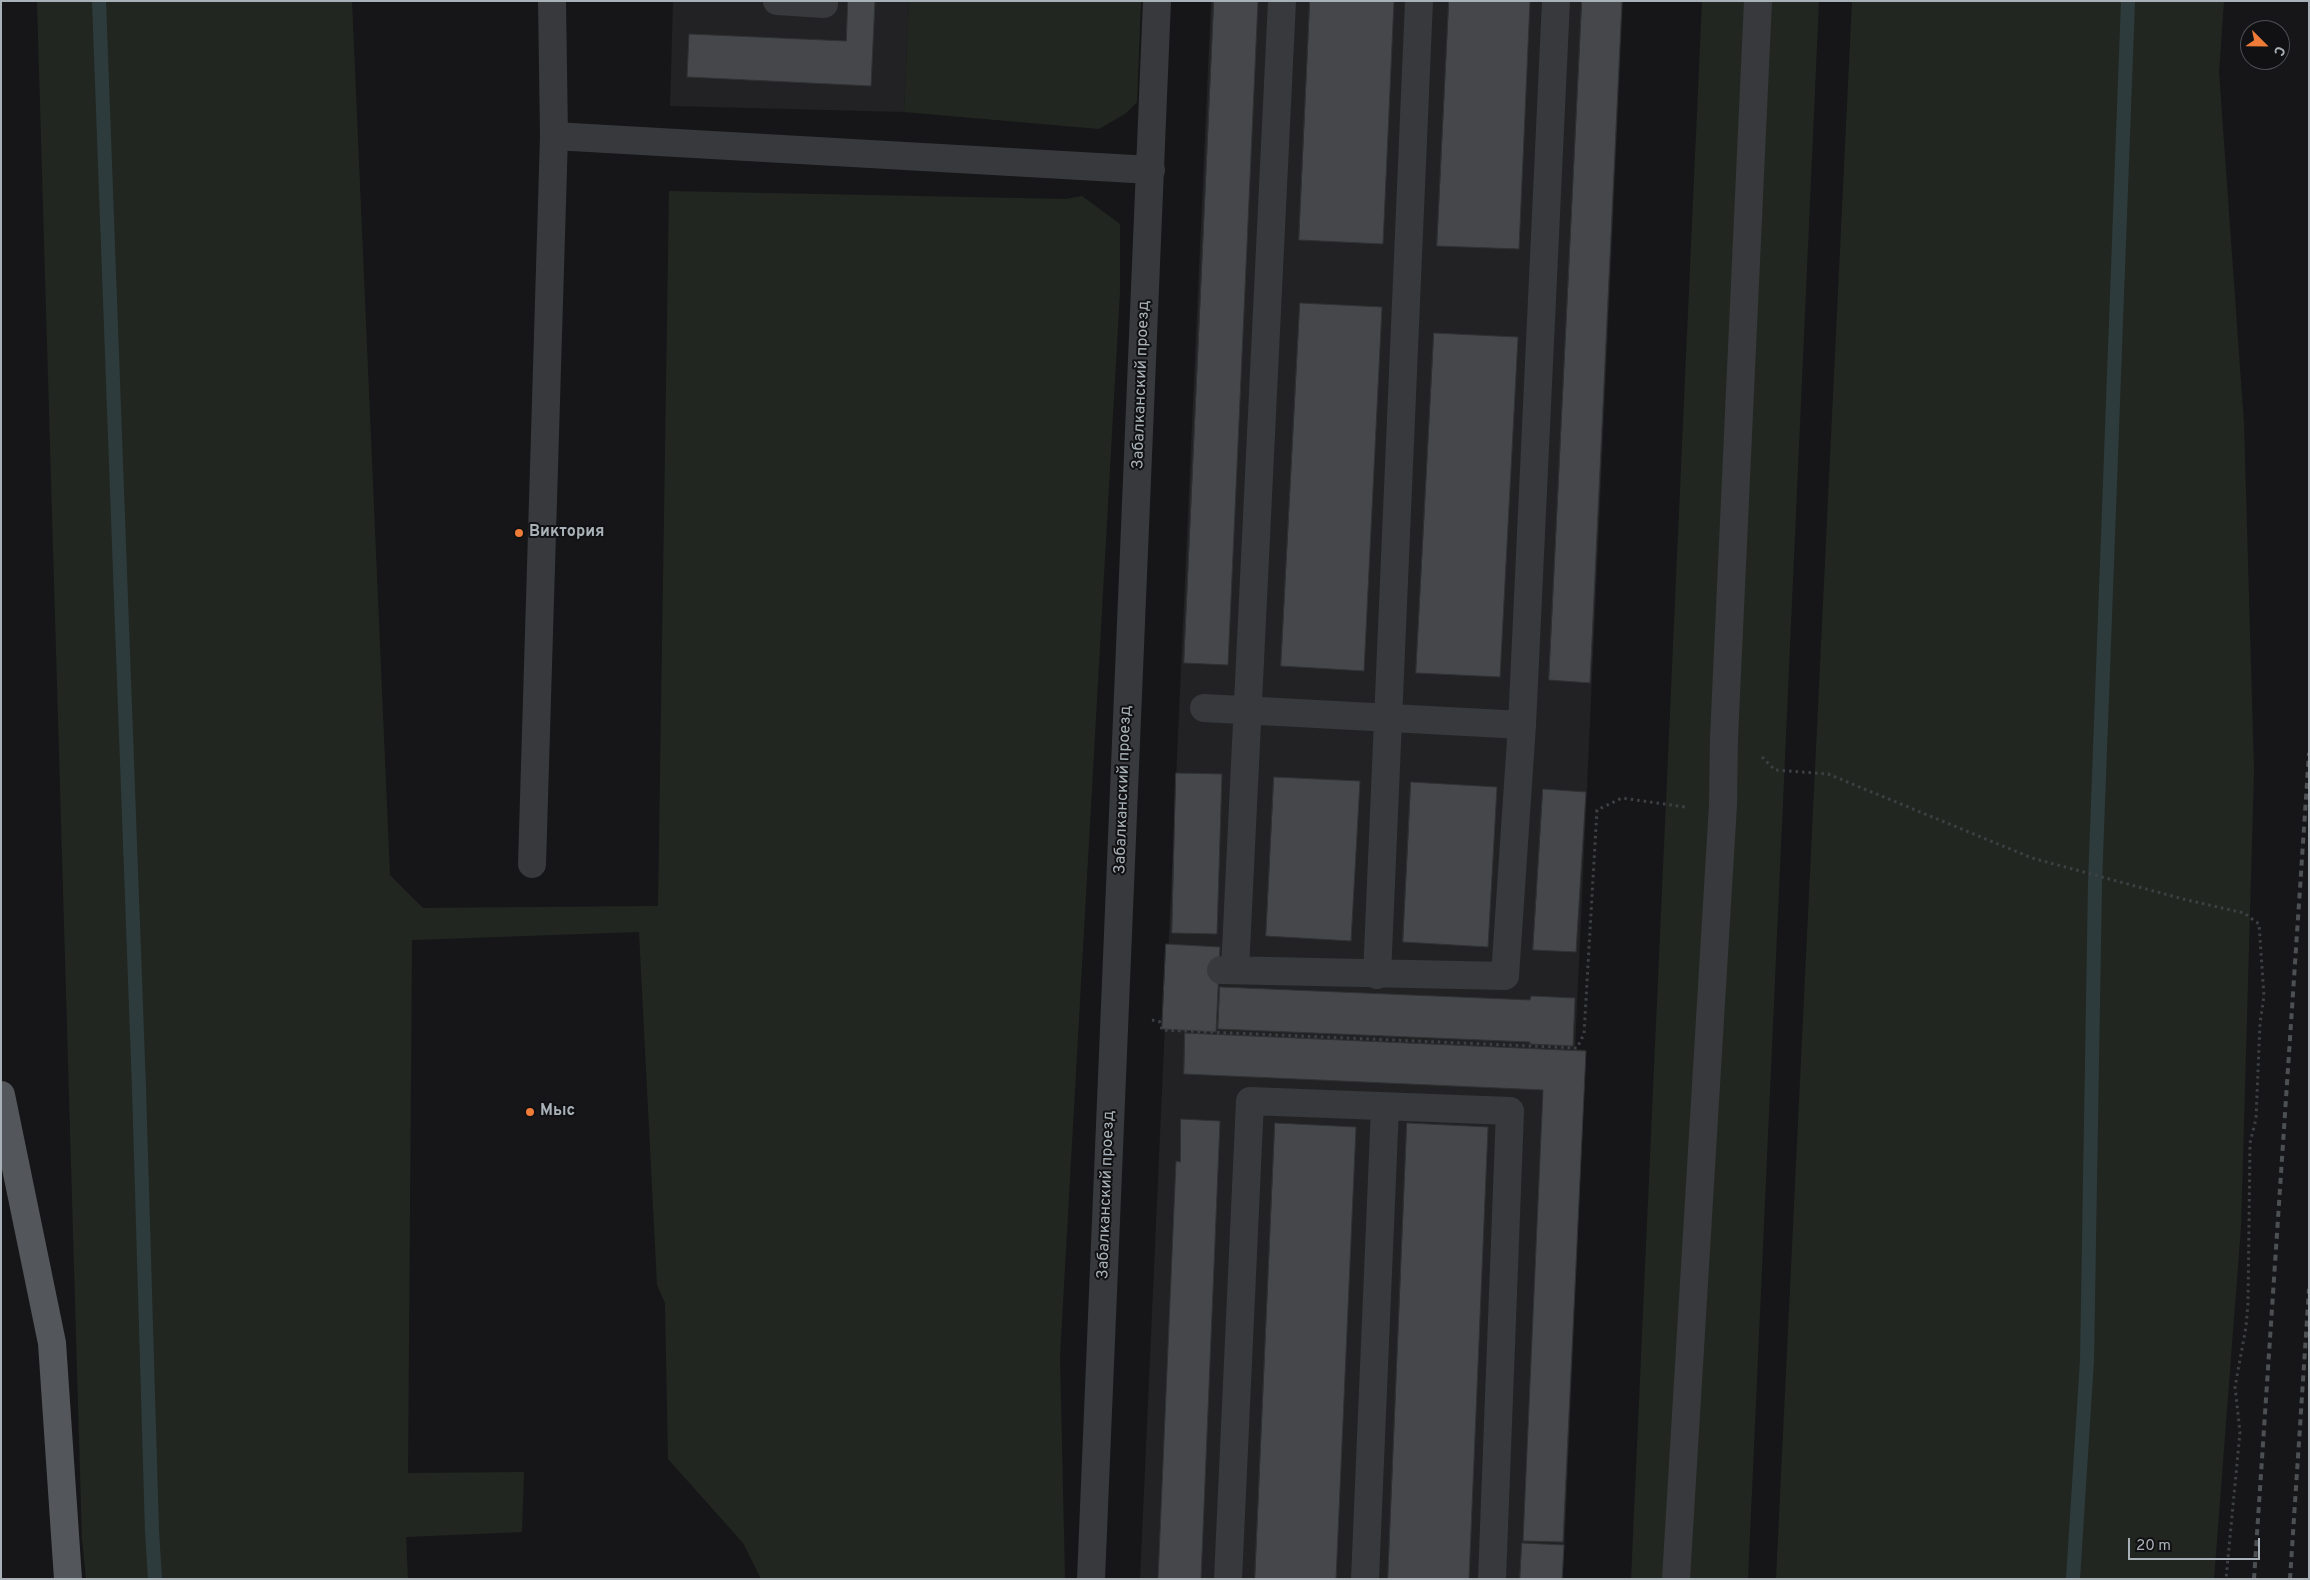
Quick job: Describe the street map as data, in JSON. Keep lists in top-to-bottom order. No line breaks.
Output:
{"streets":{"street":["Забалканский проезд"]},"places":["Виктория","Мыс"],"scale_bar":"20 m","north":"bottom right"}
